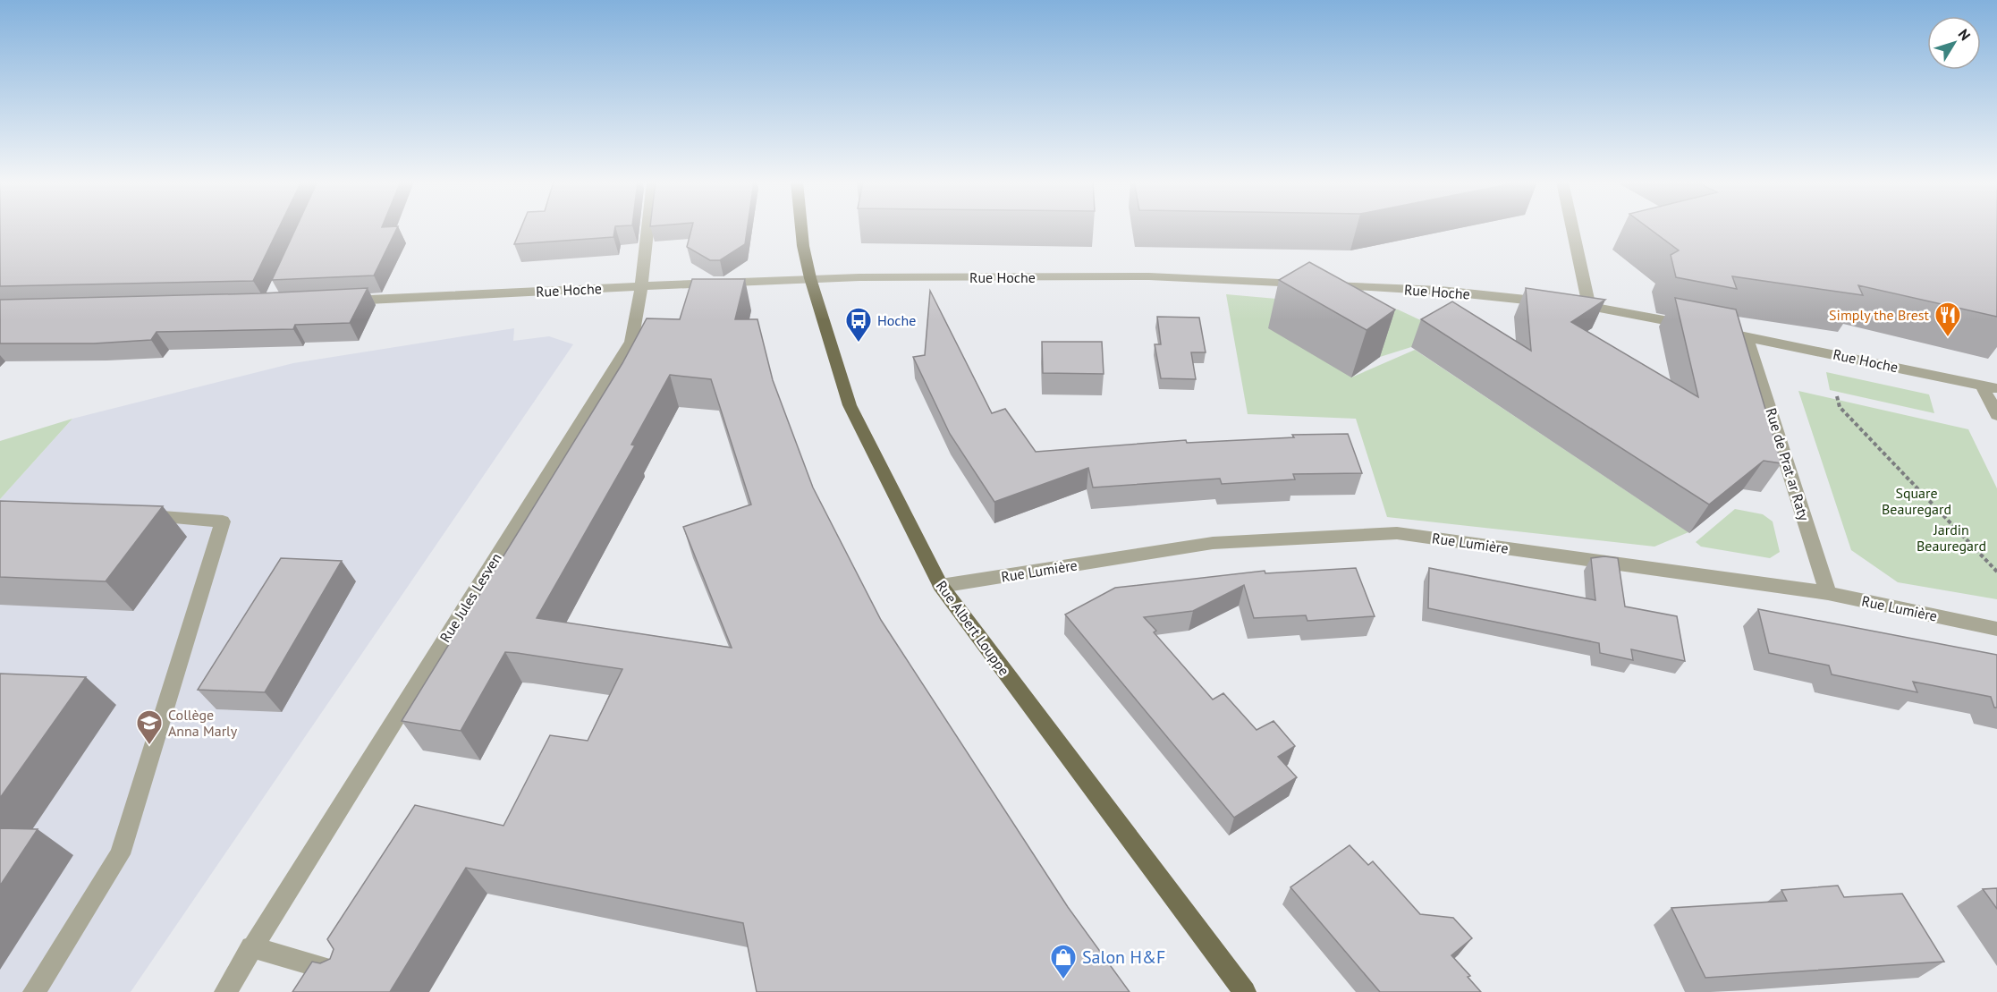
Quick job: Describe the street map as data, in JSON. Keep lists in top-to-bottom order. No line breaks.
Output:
{"streets":{"main road":["Rue Albert Louppe"],"street":["Rue Hoche","Rue de Prat ar Raty","Rue Lumière","Rue Jules Lesven"]},"crossings":[["Rue Hoche","Rue de Prat ar Raty"],["Rue Hoche","Rue Jules Lesven"],["Rue Hoche","Rue Albert Louppe"],["Rue de Prat ar Raty","Rue Lumière"],["Rue Lumière","Rue Albert Louppe"]],"parks":["Square Beauregard","Jardin Beauregard"],"places":{"restaurant":["Simply the Brest"],"bus stop":["Hoche"],"school or university":["Collège Anna Marly"],"shop":["Salon H&F"]},"north":"top right"}
